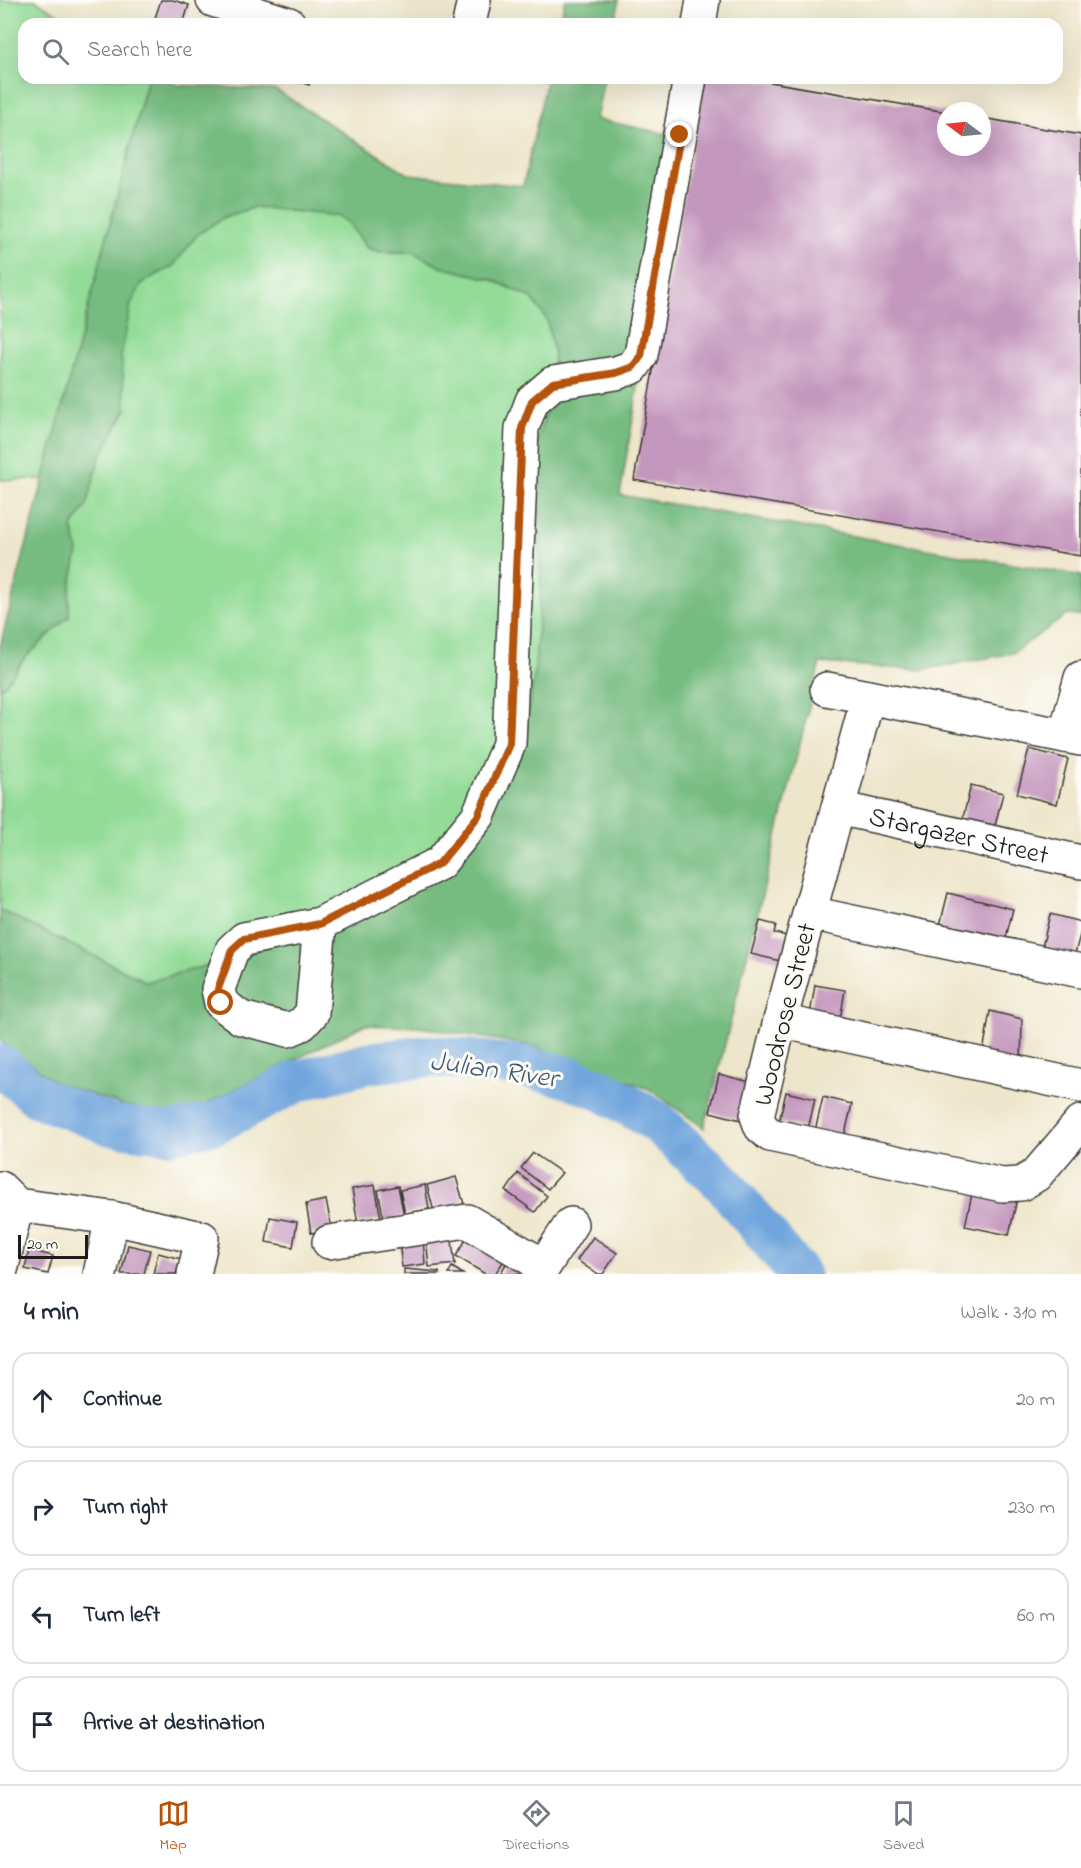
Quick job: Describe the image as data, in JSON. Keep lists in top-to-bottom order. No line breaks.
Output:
{"streets":{"street":["Stargazer Street","Woodrose Street"]},"crossings":[["Stargazer Street","Woodrose Street"]],"water":["Julian River"],"scale_bar":"20 m","north":"left","page":{"search":"Search here","scale":"20 m","heading":["4 min","Walk · 310 m"],"list":[["Continue","20 m"],["Turn right","230 m"],["Turn left","60 m"],"Arrive at destination"],"nav":["Map","Directions","Saved"]}}
